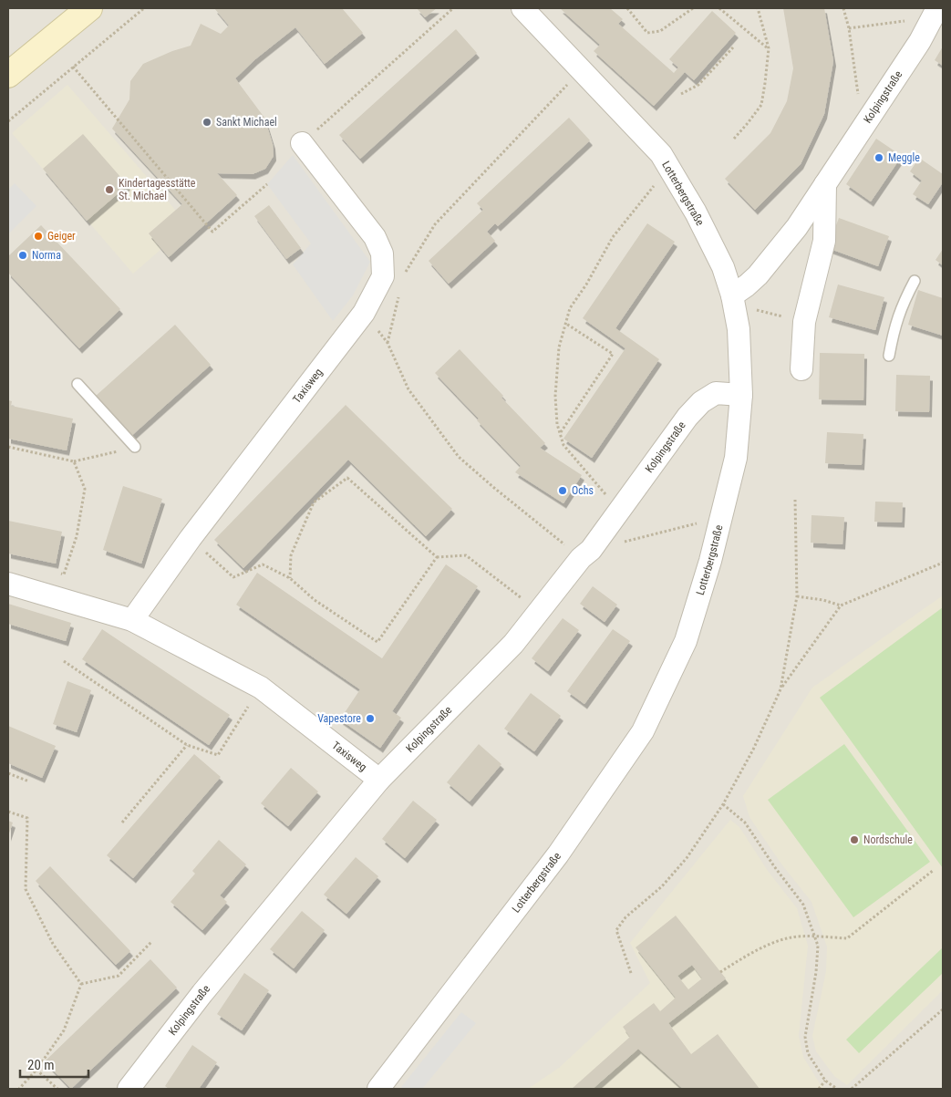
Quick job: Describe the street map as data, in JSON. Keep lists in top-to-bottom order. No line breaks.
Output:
{"streets":{"street":["Kolpingstraße","Lotterbergstraße","Taxisweg"]},"crossings":[["Kolpingstraße","Lotterbergstraße"],["Kolpingstraße","Taxisweg"]],"places":["Sankt Michael","Meggle","Kindertagesstätte St. Michael","Geiger","Norma","Ochs","Vapestore","Nordschule"],"scale_bar":"20 m"}
